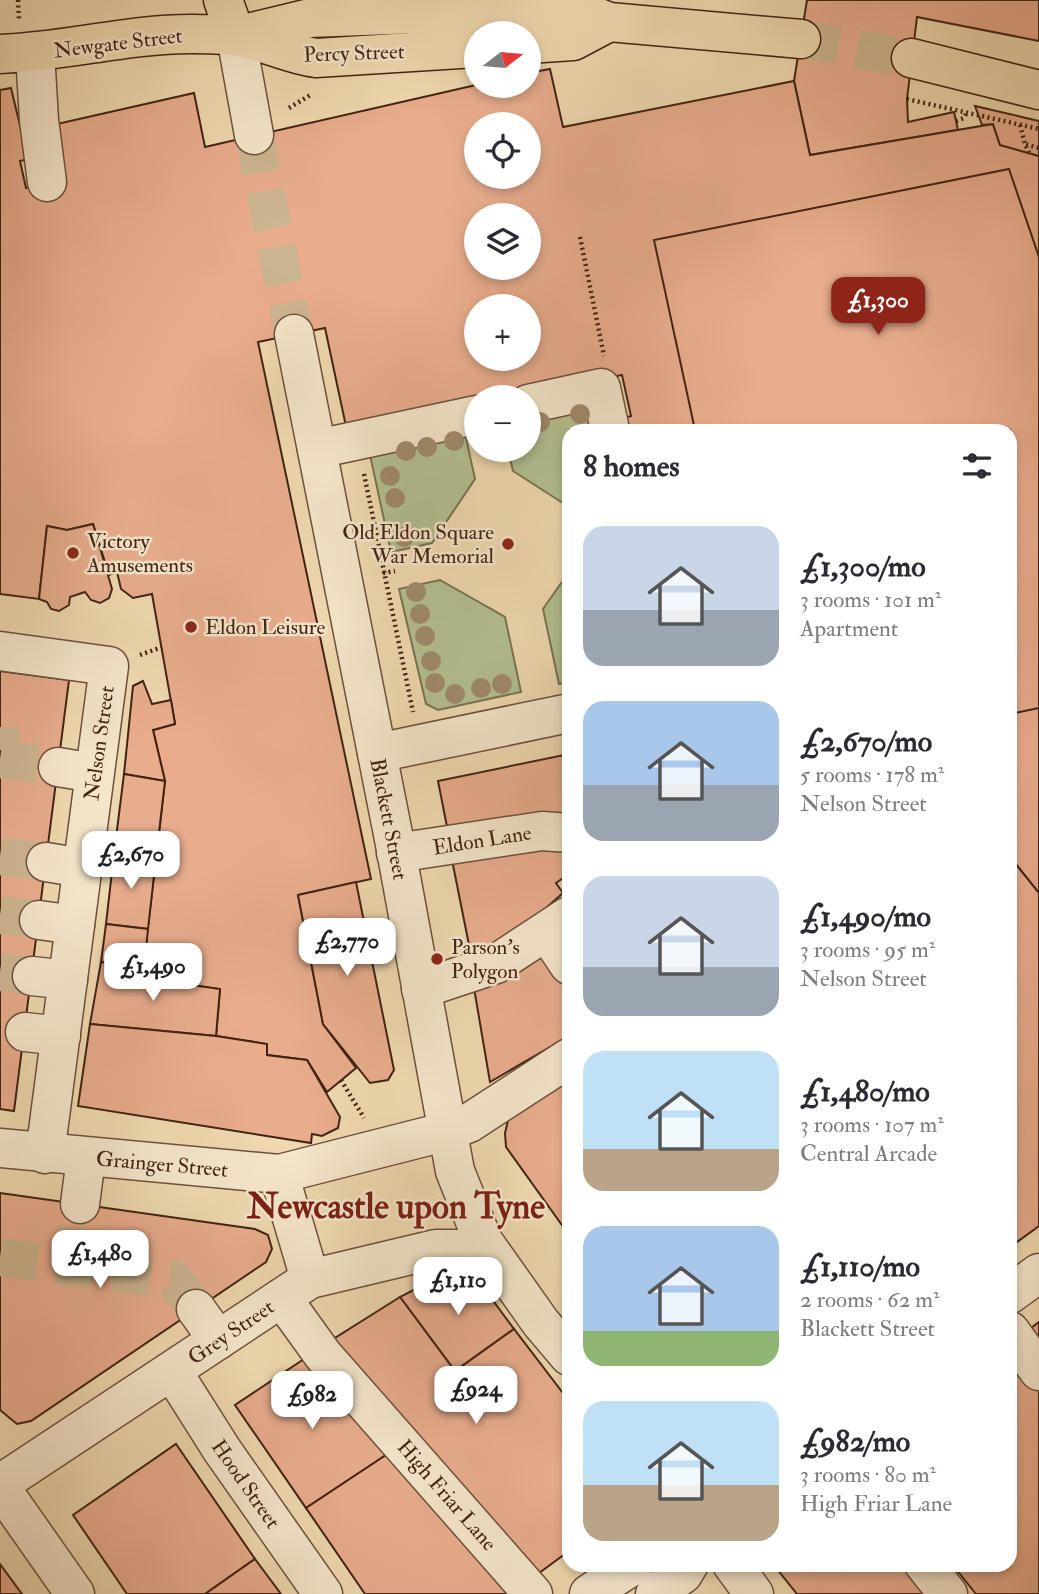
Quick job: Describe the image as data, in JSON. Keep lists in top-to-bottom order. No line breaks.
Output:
{"streets":{"main road":["Newgate Street","Percy Street"],"street":["Nelson Street","Blackett Street","Eldon Lane","Grainger Street","Grey Street","Hood Street","High Friar Lane"]},"crossings":[["Newgate Street","Percy Street"],["Nelson Street","Grainger Street"],["Blackett Street","Eldon Lane"],["Blackett Street","Grainger Street"],["Blackett Street","Grey Street"],["Grainger Street","High Friar Lane"],["Grey Street","Hood Street"],["Grey Street","High Friar Lane"]],"districts":["Newcastle upon Tyne"],"places":["Old Eldon Square War Memorial","Victory Amusements","Eldon Leisure","Parson's Polygon"],"north":"right","page":{"map_buttons":["+","−"],"price":["£1,300","£2,670","£2,770","£1,490","£1,480","£1,110","£924","£982"],"heading":"8 homes","list":[{"name":"£1,300/mo","note":"3 rooms · 101 m² · Apartment"},{"name":"£2,670/mo","note":"5 rooms · 178 m² · Nelson Street"},{"name":"£1,490/mo","note":"3 rooms · 95 m² · Nelson Street"},{"name":"£1,480/mo","note":"3 rooms · 107 m² · Central Arcade"},{"name":"£1,110/mo","note":"2 rooms · 62 m² · Blackett Street"},{"name":"£982/mo","note":"3 rooms · 80 m² · High Friar Lane"}]}}
